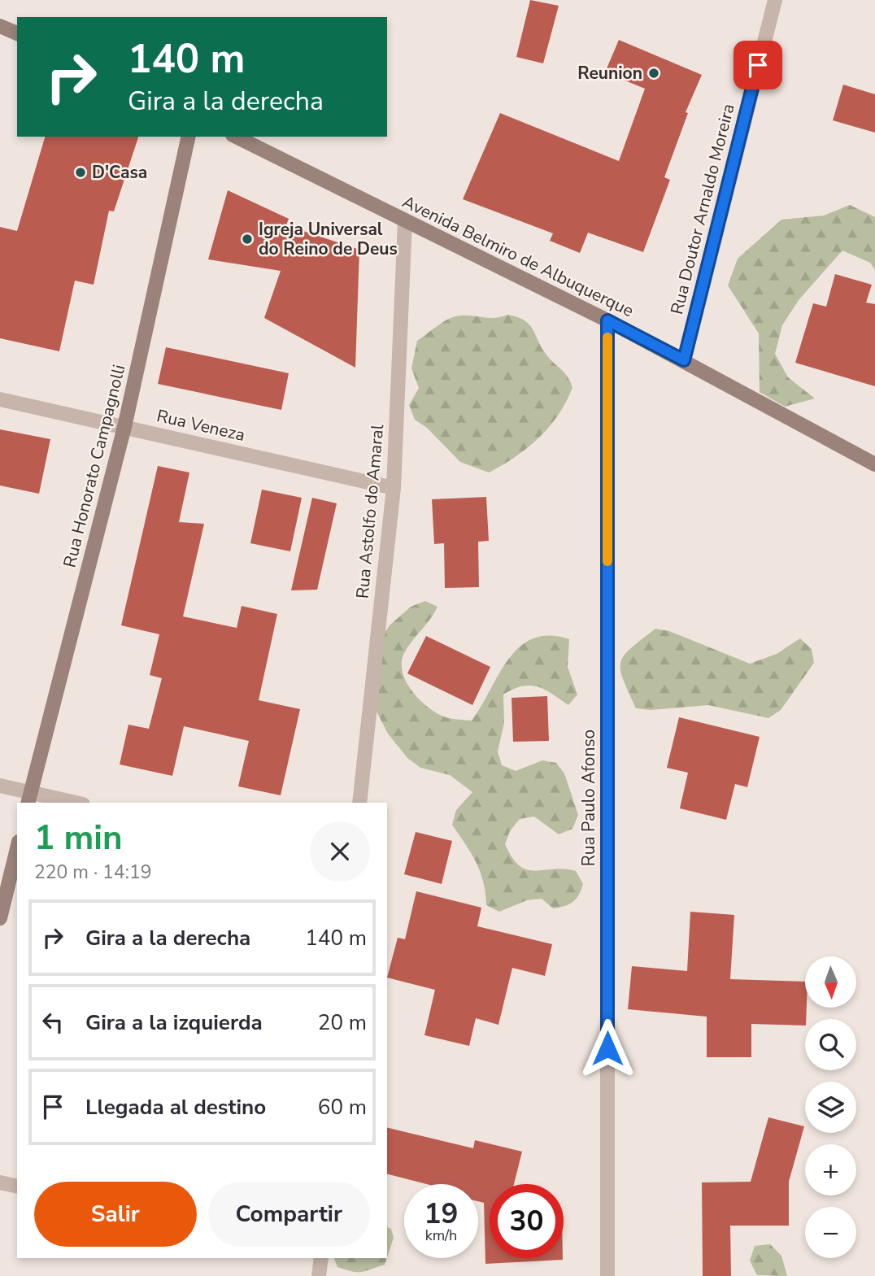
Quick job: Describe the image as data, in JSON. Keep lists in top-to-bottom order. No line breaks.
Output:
{"streets":{"street":["Rua Doutor Arnaldo Moreira","Avenida Belmiro de Albuquerque","Rua Veneza","Rua Honorato Campagnolli","Rua Astolfo do Amaral","Rua Paulo Afonso"]},"crossings":[["Rua Doutor Arnaldo Moreira","Avenida Belmiro de Albuquerque"],["Avenida Belmiro de Albuquerque","Rua Astolfo do Amaral"],["Avenida Belmiro de Albuquerque","Rua Paulo Afonso"],["Rua Veneza","Rua Honorato Campagnolli"],["Rua Veneza","Rua Astolfo do Amaral"]],"places":["Reunion","D'Casa","Igreja Universal do Reino de Deus"],"north":"bottom","page":{"turn":["140 m","Gira a la derecha"],"heading":["1 min","220 m · 14:19"],"list":[{"name":"Gira a la derecha","value":"140 m"},{"name":"Gira a la izquierda","value":"20 m"},{"name":"Llegada al destino","value":"60 m"}],"map_buttons":["+","−"],"buttons":["Salir","Compartir"],"speed":"19 km/h","limit":"30"}}
